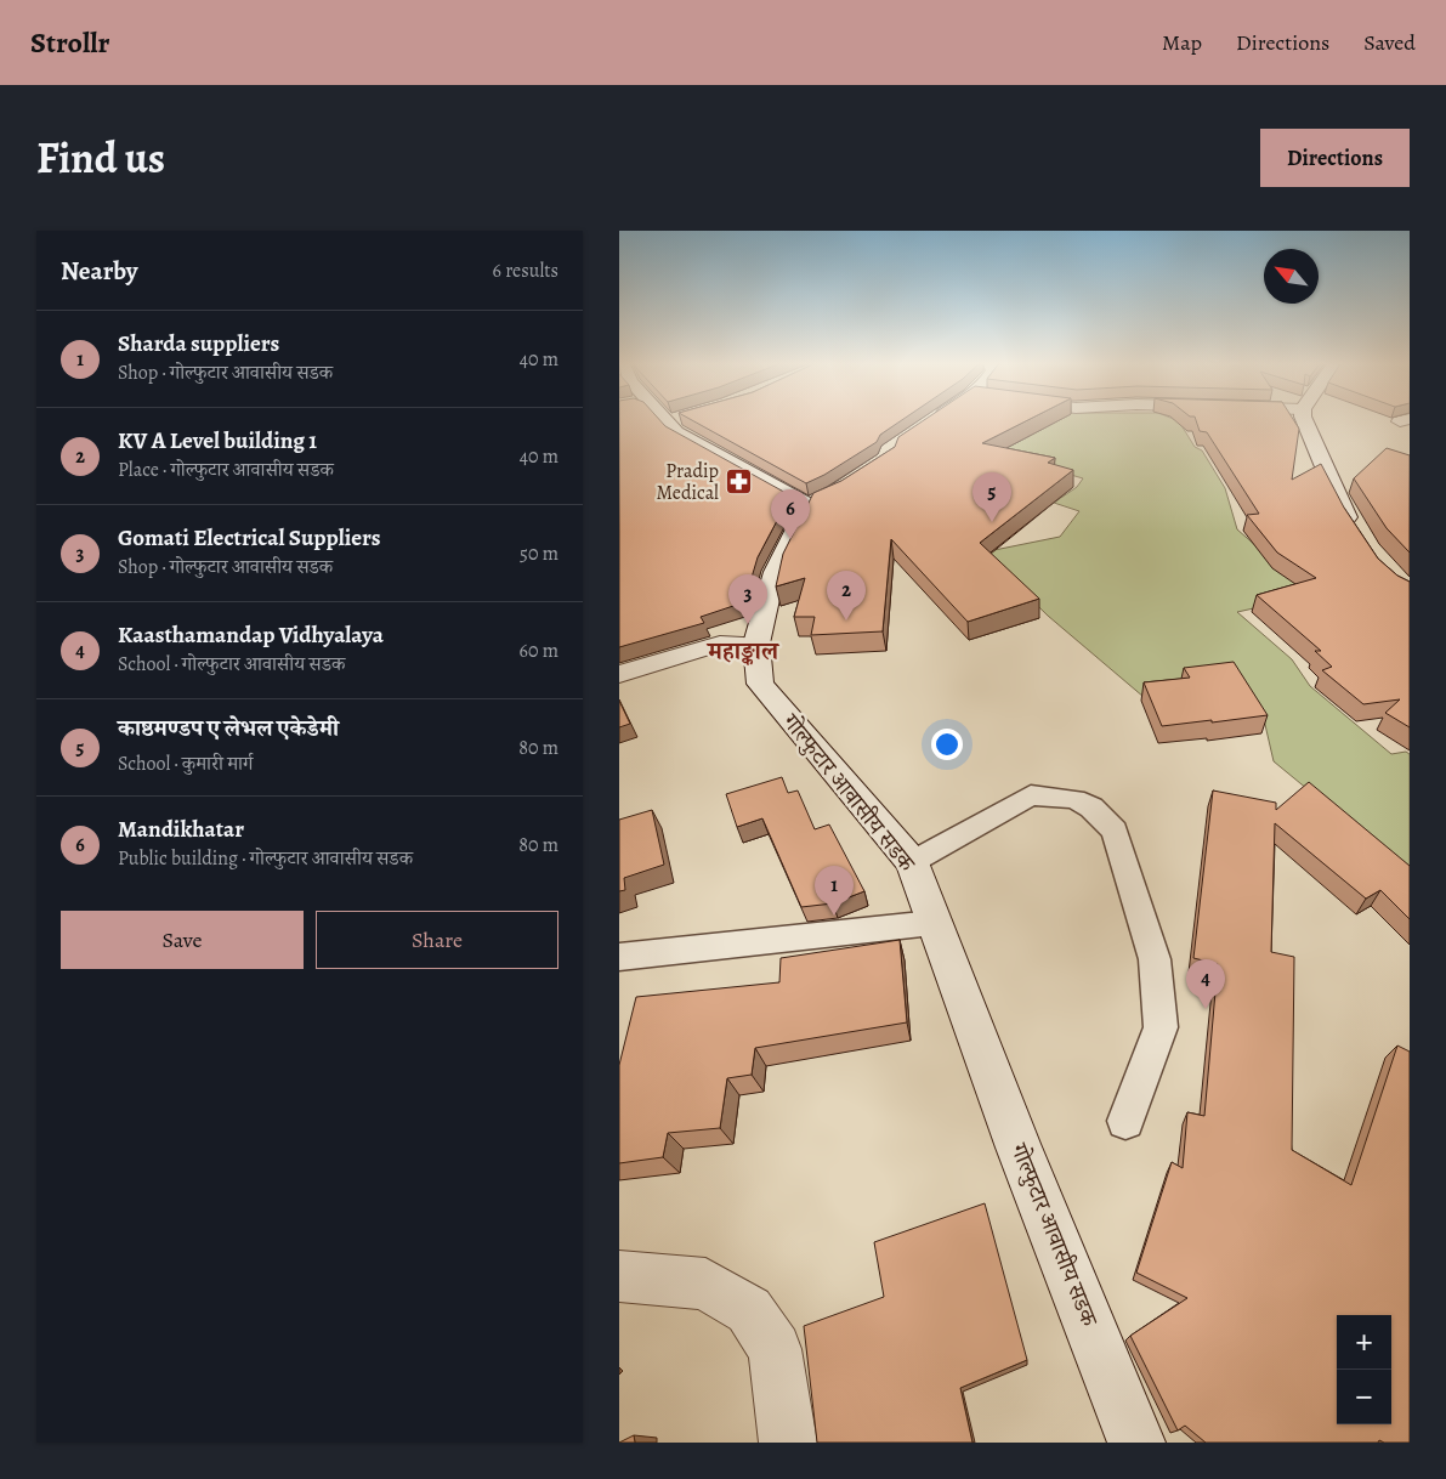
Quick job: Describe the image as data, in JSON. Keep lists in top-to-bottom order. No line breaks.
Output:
{"streets":{"street":["गोल्फुटार आवासीय सडक"]},"districts":["महाङ्काल"],"places":{"pharmacy":["Pradip Medical"]},"north":"top left","page":{"header":"Strollr","nav":["Map","Directions","Saved"],"title":"Find us","buttons":["Directions",["Save","Share"]],"heading":["Nearby","6 results"],"list":[{"mark":"1","name":"Sharda suppliers","note":"Shop · गोल्फुटार आवासीय सडक","value":"40 m"},{"mark":"2","name":"KV A Level building 1","note":"Place · गोल्फुटार आवासीय सडक","value":"40 m"},{"mark":"3","name":"Gomati Electrical Suppliers","note":"Shop · गोल्फुटार आवासीय सडक","value":"50 m"},{"mark":"4","name":"Kaasthamandap Vidhyalaya","note":"School · गोल्फुटार आवासीय सडक","value":"60 m"},{"mark":"5","name":"काष्ठमण्डप ए लेभल एकेडेमी","note":"School · कुमारी मार्ग","value":"80 m"},{"mark":"6","name":"Mandikhatar","note":"Public building · गोल्फुटार आवासीय सडक","value":"80 m"}],"pins":["5","6","2","3","1","4"],"map_buttons":["+","−"]}}
